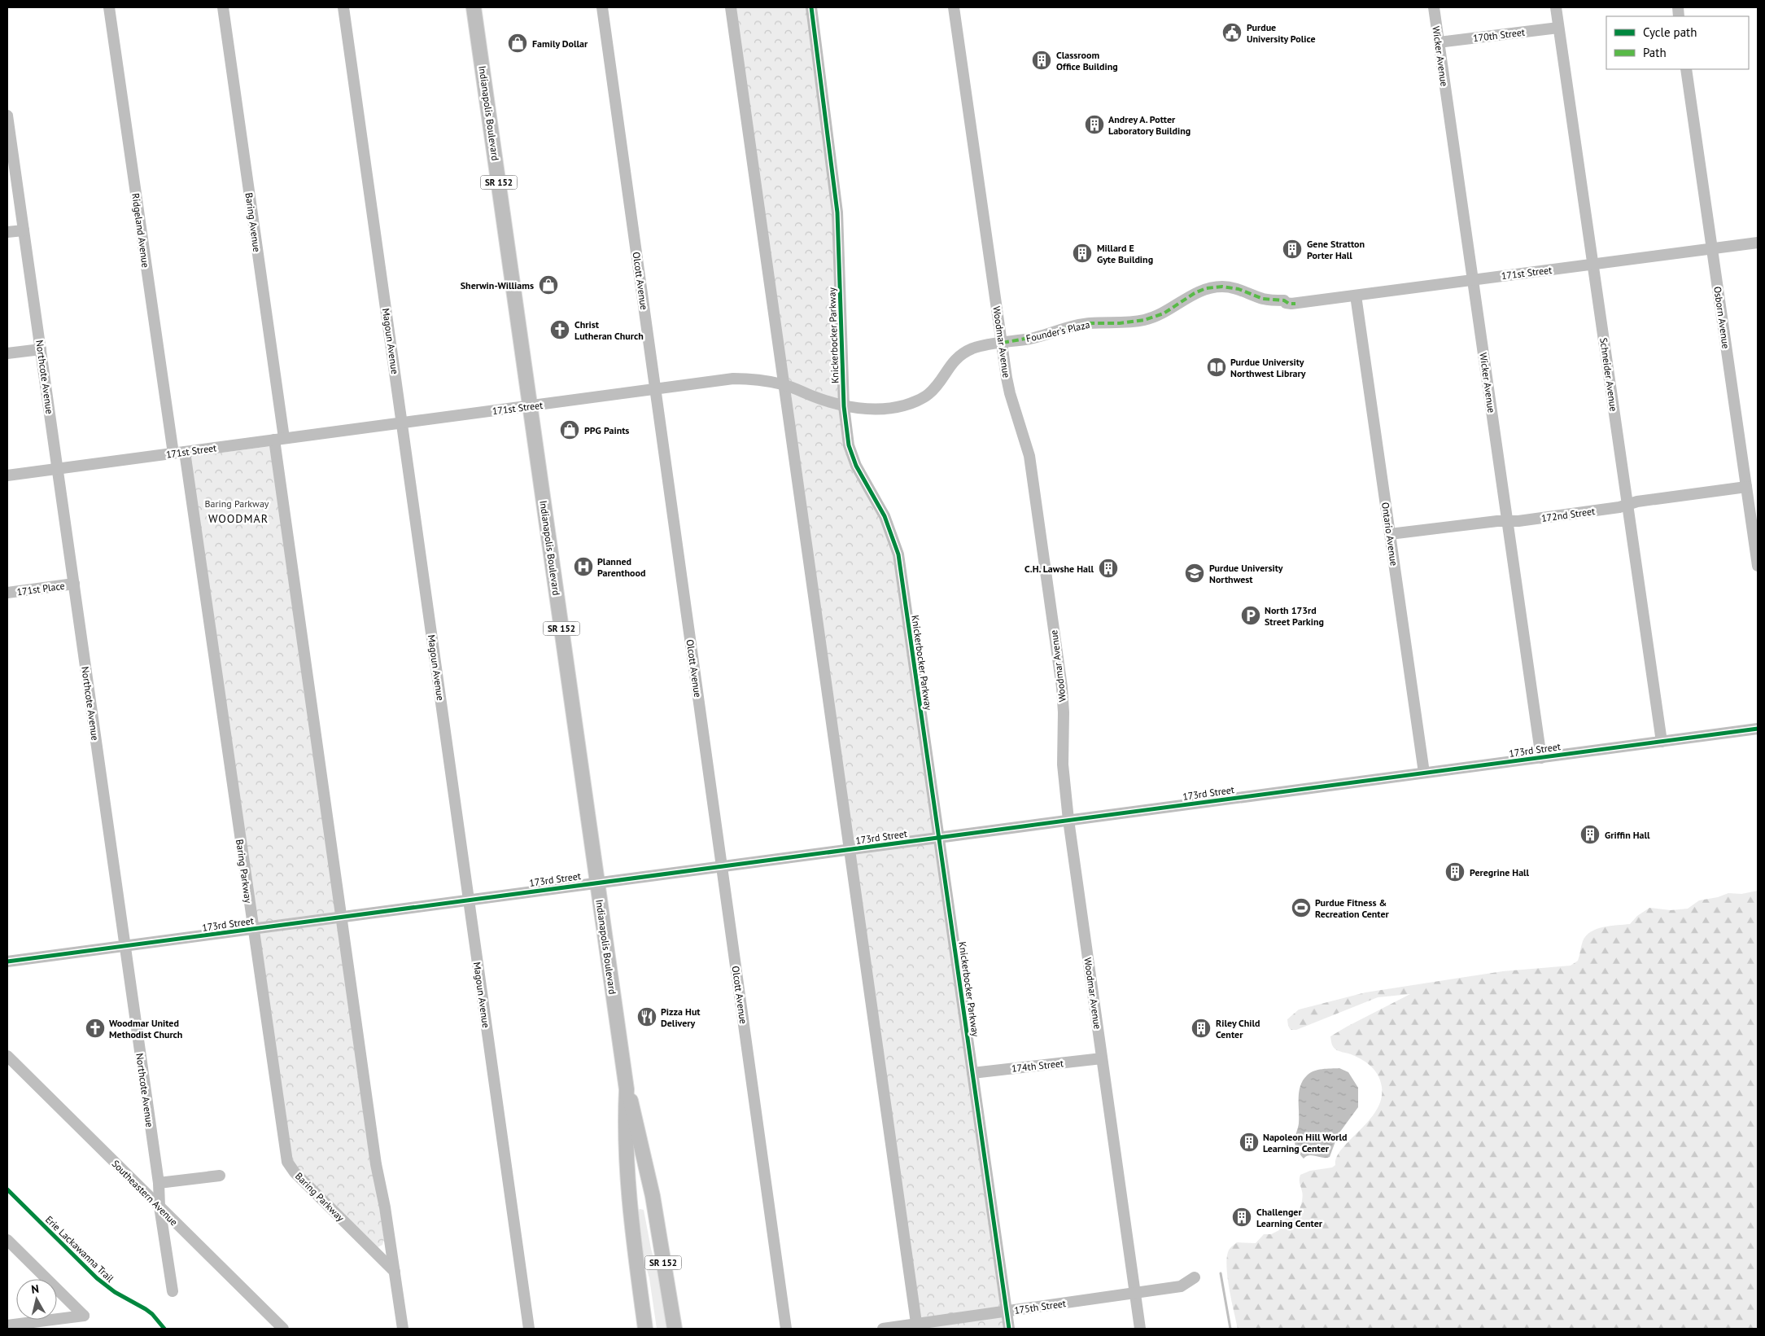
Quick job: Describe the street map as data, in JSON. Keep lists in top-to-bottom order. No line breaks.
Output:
{"streets":{"main road":["Indianapolis Boulevard","SR 152"],"street":["170th Street","Wicker Avenue","Baring Avenue","Ridgeland Avenue","171st Street","Olcott Avenue","Osborn Avenue","Founder's Plaza","Knickerbocker Parkway","Magoun Avenue","Woodmar Avenue","Schneider Avenue","Northcote Avenue","172nd Street","Ontario Avenue","171st Place","173rd Street","Baring Parkway","174th Street","Southeastern Avenue","175th Street"],"cycle path":["Erie Lackawanna Trail"]},"crossings":[["170th Street","Wicker Avenue"],["170th Street","Schneider Avenue"],["Wicker Avenue","171st Street"],["Wicker Avenue","172nd Street"],["Wicker Avenue","173rd Street"],["Indianapolis Boulevard","171st Street"],["Indianapolis Boulevard","173rd Street"],["Baring Avenue","171st Street"],["Ridgeland Avenue","171st Street"],["171st Street","Olcott Avenue"],["171st Street","Osborn Avenue"],["171st Street","Founder's Plaza"],["171st Street","Knickerbocker Parkway"],["171st Street","Magoun Avenue"],["171st Street","Woodmar Avenue"],["171st Street","Schneider Avenue"],["171st Street","Northcote Avenue"],["171st Street","Ontario Avenue"],["171st Street","Baring Parkway"],["Olcott Avenue","173rd Street"],["Osborn Avenue","172nd Street"],["Founder's Plaza","Woodmar Avenue"],["Knickerbocker Parkway","173rd Street"],["Knickerbocker Parkway","174th Street"],["Knickerbocker Parkway","175th Street"],["Magoun Avenue","173rd Street"],["Woodmar Avenue","173rd Street"],["Woodmar Avenue","174th Street"],["Woodmar Avenue","175th Street"],["Schneider Avenue","172nd Street"],["Schneider Avenue","173rd Street"],["Northcote Avenue","171st Place"],["Northcote Avenue","173rd Street"],["Northcote Avenue","Southeastern Avenue"],["172nd Street","Ontario Avenue"],["Ontario Avenue","173rd Street"],["173rd Street","Baring Parkway"]],"districts":["WOODMAR"],"parks":["Baring Parkway"],"places":{"public building":["Purdue University Police"],"shop":["Family Dollar","Sherwin-Williams","PPG Paints"],"building":["Classroom Office Building","Andrey A. Potter Laboratory Building","Gene Stratton Porter Hall","Millard E Gyte Building","C.H. Lawshe Hall","Griffin Hall","Peregrine Hall","Riley Child Center","Napoleon Hill World Learning Center","Challenger Learning Center"],"church":["Christ Lutheran Church","Woodmar United Methodist Church"],"library":["Purdue University Northwest Library"],"hospital":["Planned Parenthood"],"school or university":["Purdue University Northwest"],"parking":["North 173rd Street Parking"],"sports":["Purdue Fitness & Recreation Center"],"restaurant":["Pizza Hut Delivery"]},"legend":["Cycle path","Path"],"north":"top"}
